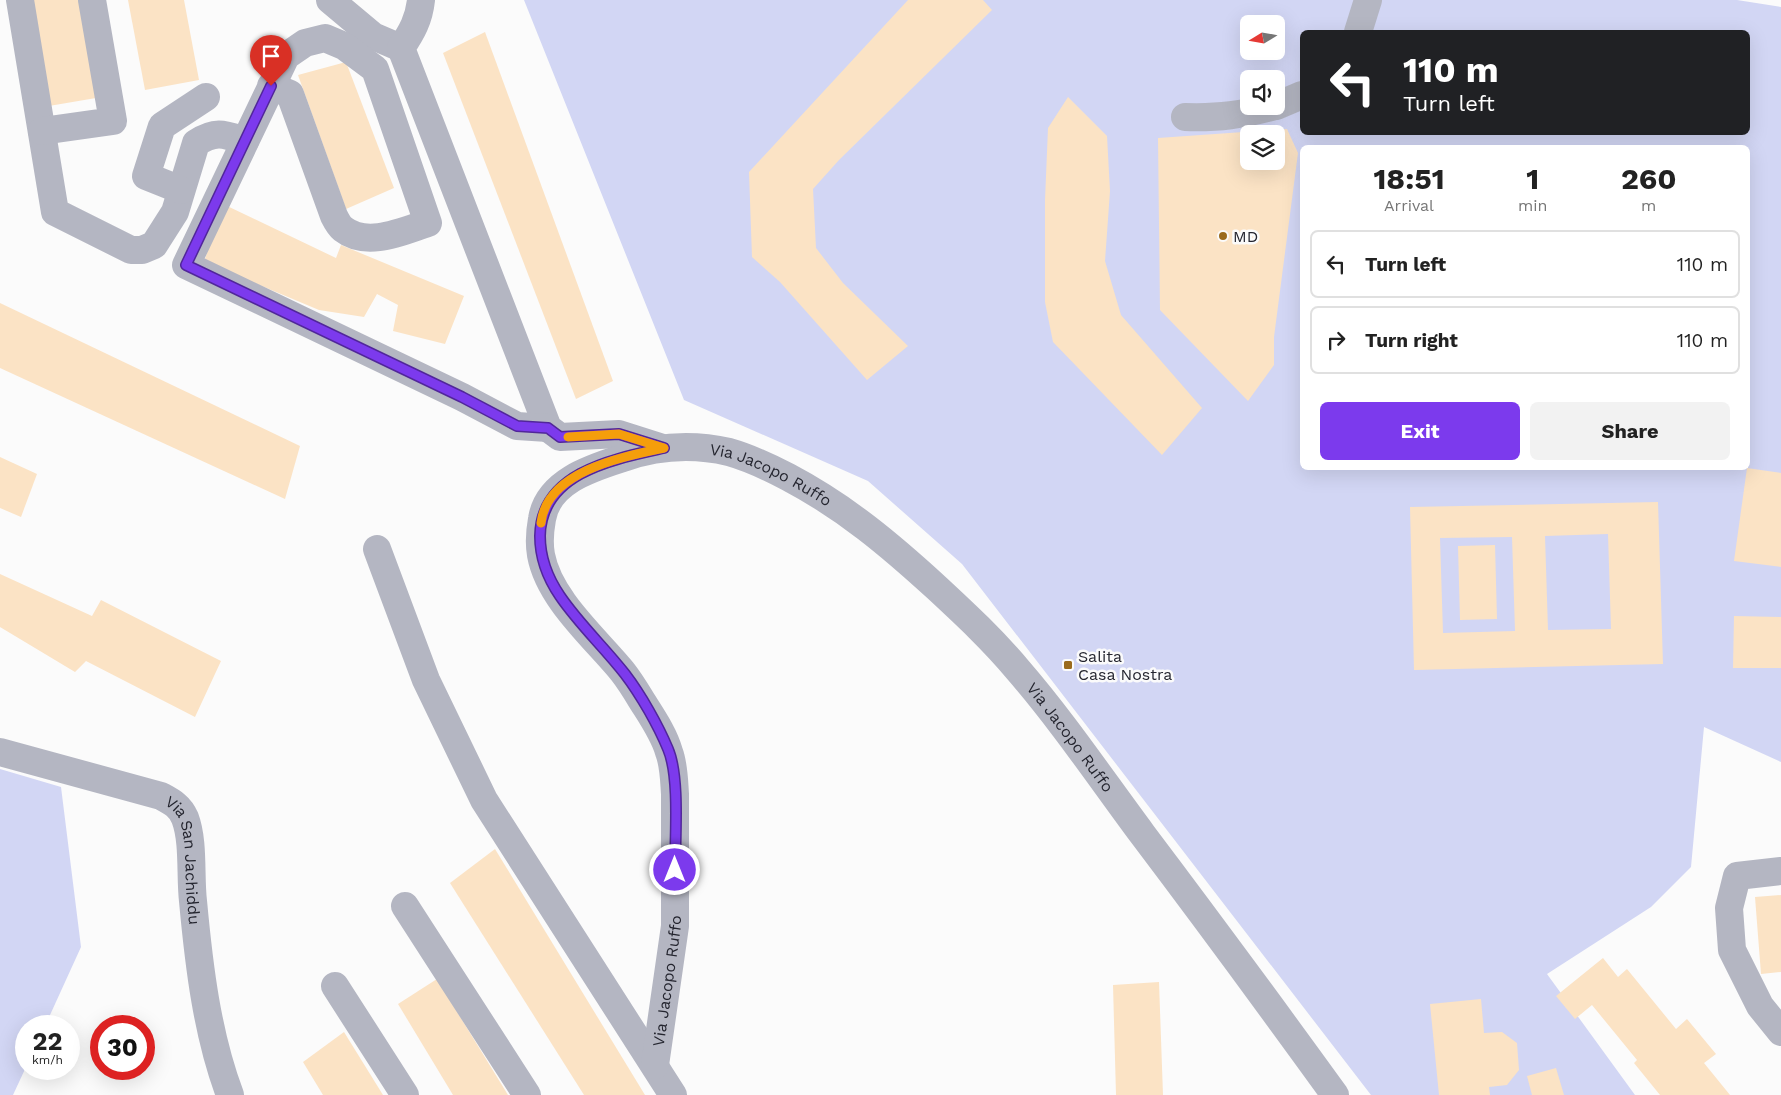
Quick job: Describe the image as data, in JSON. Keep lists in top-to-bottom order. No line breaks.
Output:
{"streets":{"street":["Via Jacopo Ruffo","Via San Jachiddu"]},"places":{"other":["MD"],"transit":["Salita Casa Nostra"]},"north":"left","page":{"turn":["110 m","Turn left"],"eta":["18:51","Arrival","1","min","260","m"],"list":[{"name":"Turn left","value":"110 m"},{"name":"Turn right","value":"110 m"}],"buttons":["Exit","Share"],"speed":"22 km/h","limit":"30"}}
